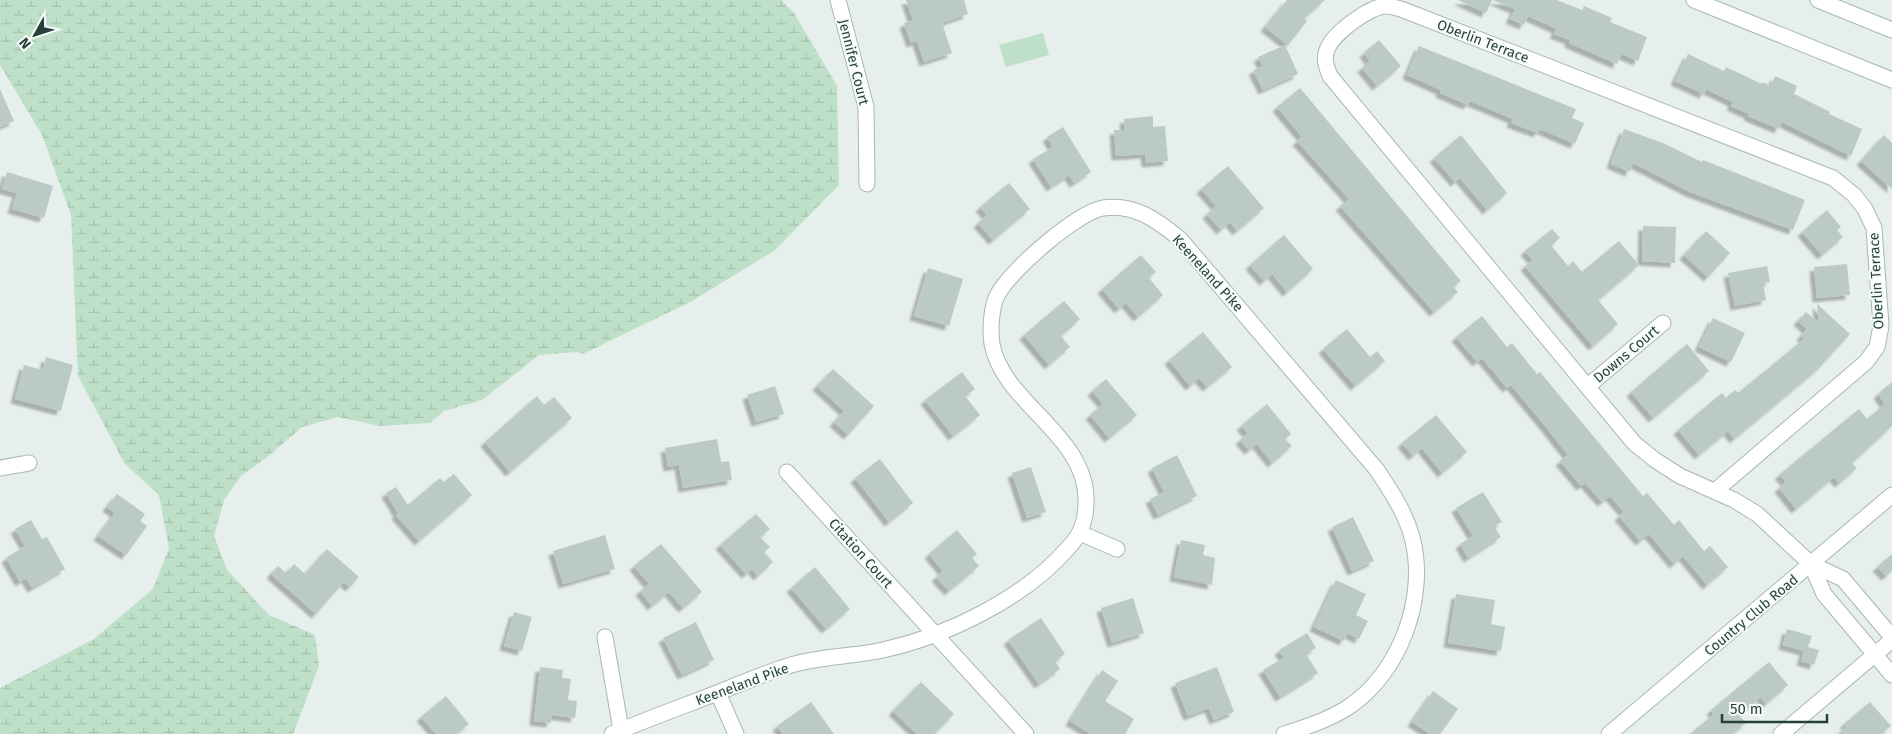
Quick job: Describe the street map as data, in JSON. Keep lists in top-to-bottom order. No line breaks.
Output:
{"streets":{"street":["Oberlin Terrace","Jennifer Court","Keeneland Pike","Downs Court","Citation Court","Country Club Road"]},"crossings":[["Oberlin Terrace","Downs Court"],["Oberlin Terrace","Country Club Road"],["Keeneland Pike","Citation Court"]],"scale_bar":"50 m","north":"bottom left"}
